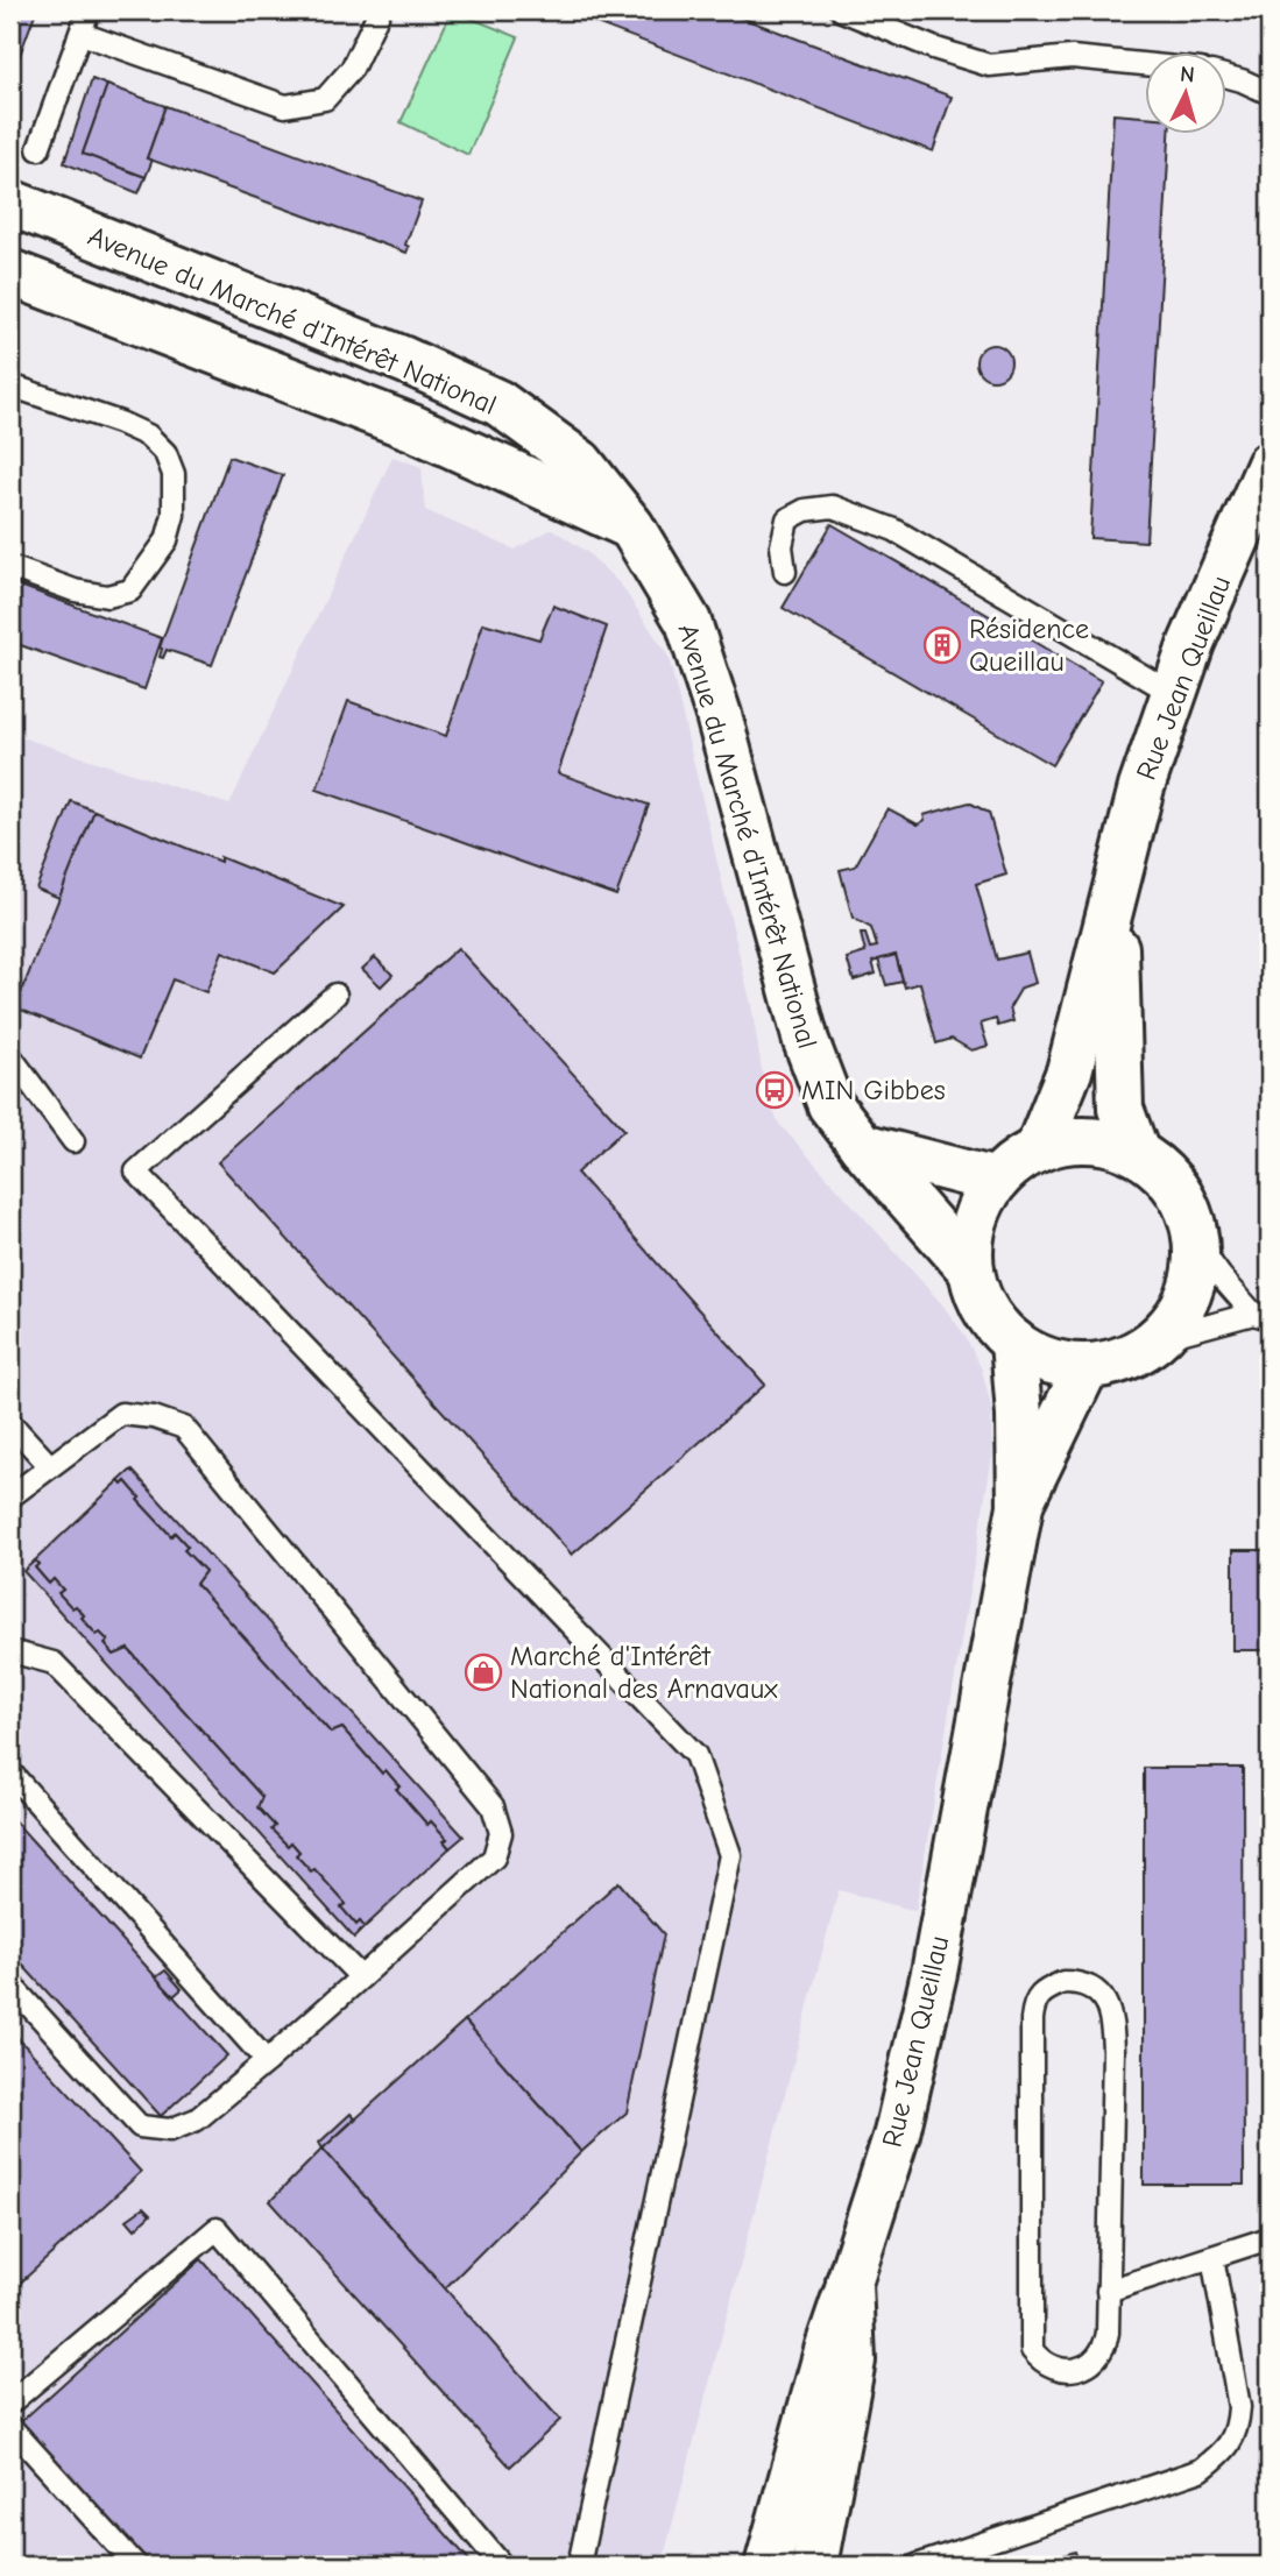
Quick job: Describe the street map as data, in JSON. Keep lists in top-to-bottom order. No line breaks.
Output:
{"streets":{"main road":["Avenue du Marché d'Intérêt National","Rue Jean Queillau"]},"crossings":[["Avenue du Marché d'Intérêt National","Rue Jean Queillau"]],"places":{"building":["Résidence Queillau"],"bus stop":["MIN Gibbes"],"shop":["Marché d'Intérêt National des Arnavaux"]},"north":"top"}
